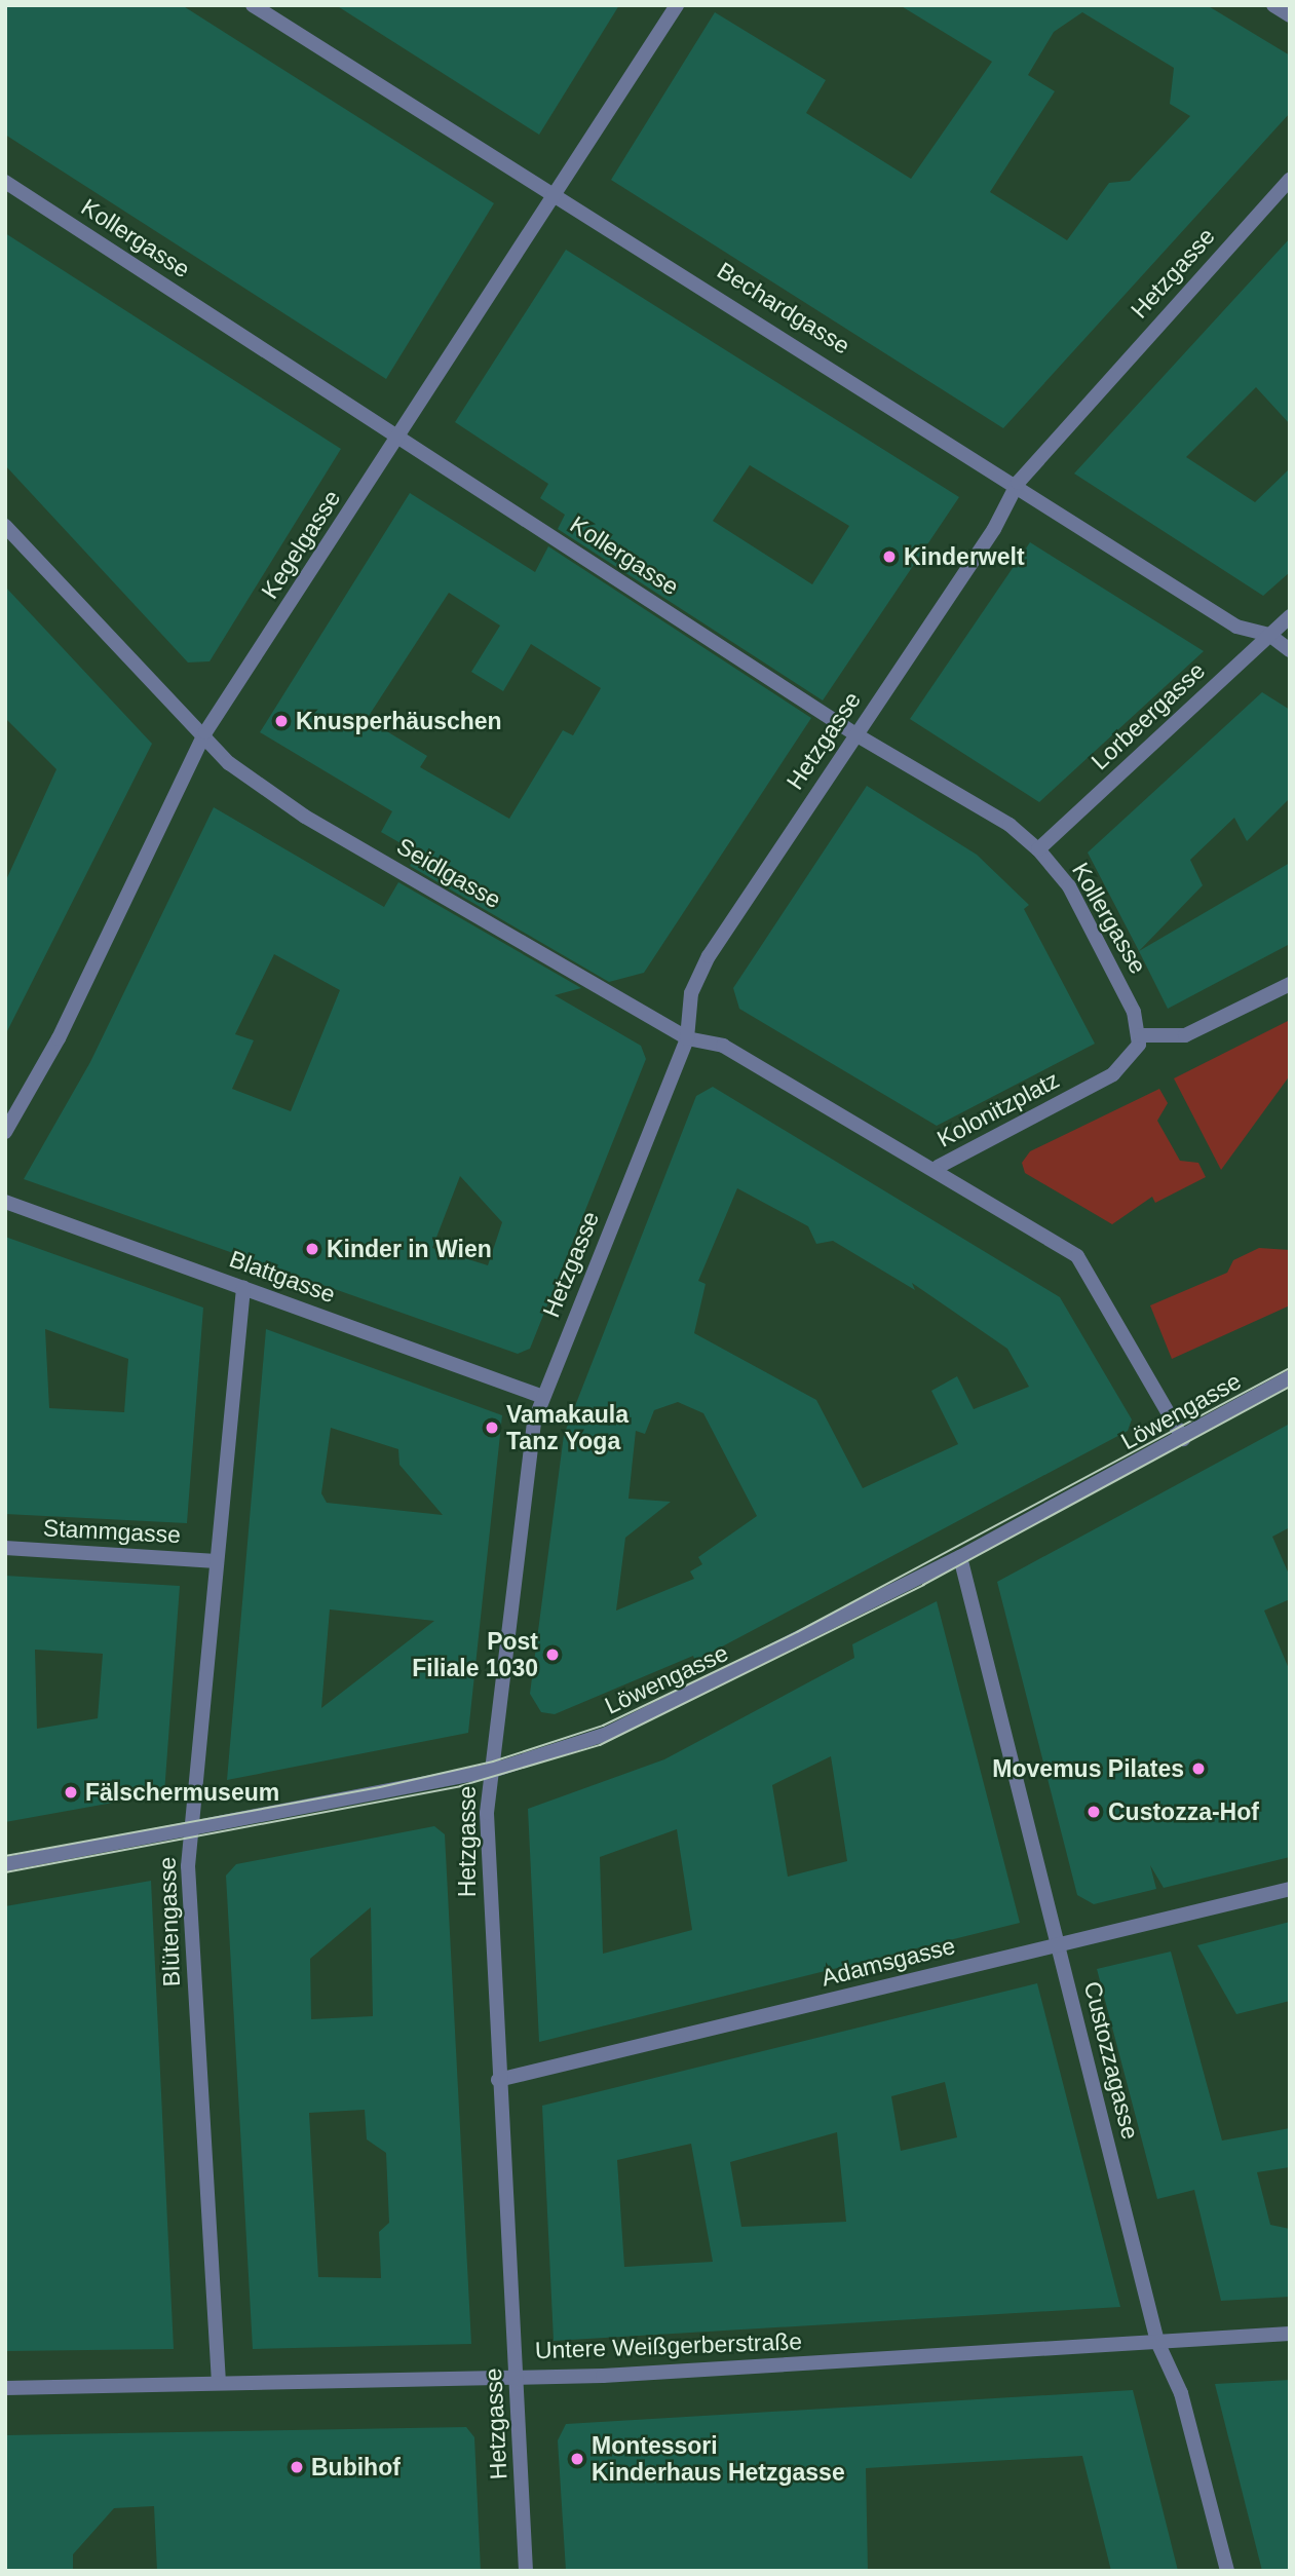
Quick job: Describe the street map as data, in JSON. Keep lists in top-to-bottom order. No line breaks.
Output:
{"streets":{"street":["Kollergasse","Hetzgasse","Bechardgasse","Kegelgasse","Lorbeergasse","Seidlgasse","Kolonitzplatz","Blattgasse","Löwengasse","Stammgasse","Blütengasse","Adamsgasse","Custozzagasse","Untere Weißgerberstraße"]},"crossings":[["Kollergasse","Hetzgasse"],["Kollergasse","Kegelgasse"],["Kollergasse","Lorbeergasse"],["Kollergasse","Kolonitzplatz"],["Hetzgasse","Bechardgasse"],["Hetzgasse","Seidlgasse"],["Hetzgasse","Blattgasse"],["Hetzgasse","Löwengasse"],["Hetzgasse","Adamsgasse"],["Hetzgasse","Untere Weißgerberstraße"],["Bechardgasse","Kegelgasse"],["Bechardgasse","Lorbeergasse"],["Kegelgasse","Seidlgasse"],["Seidlgasse","Kolonitzplatz"],["Kolonitzplatz","Löwengasse"],["Blattgasse","Blütengasse"],["Löwengasse","Blütengasse"],["Löwengasse","Custozzagasse"],["Stammgasse","Blütengasse"],["Blütengasse","Untere Weißgerberstraße"],["Adamsgasse","Custozzagasse"],["Custozzagasse","Untere Weißgerberstraße"]],"places":["Kinderwelt","Knusperhäuschen","Kinder in Wien","Vamakaula Tanz Yoga","Post Filiale 1030","Movemus Pilates","Fälschermuseum","Custozza-Hof","Montessori Kinderhaus Hetzgasse","Bubihof"]}
